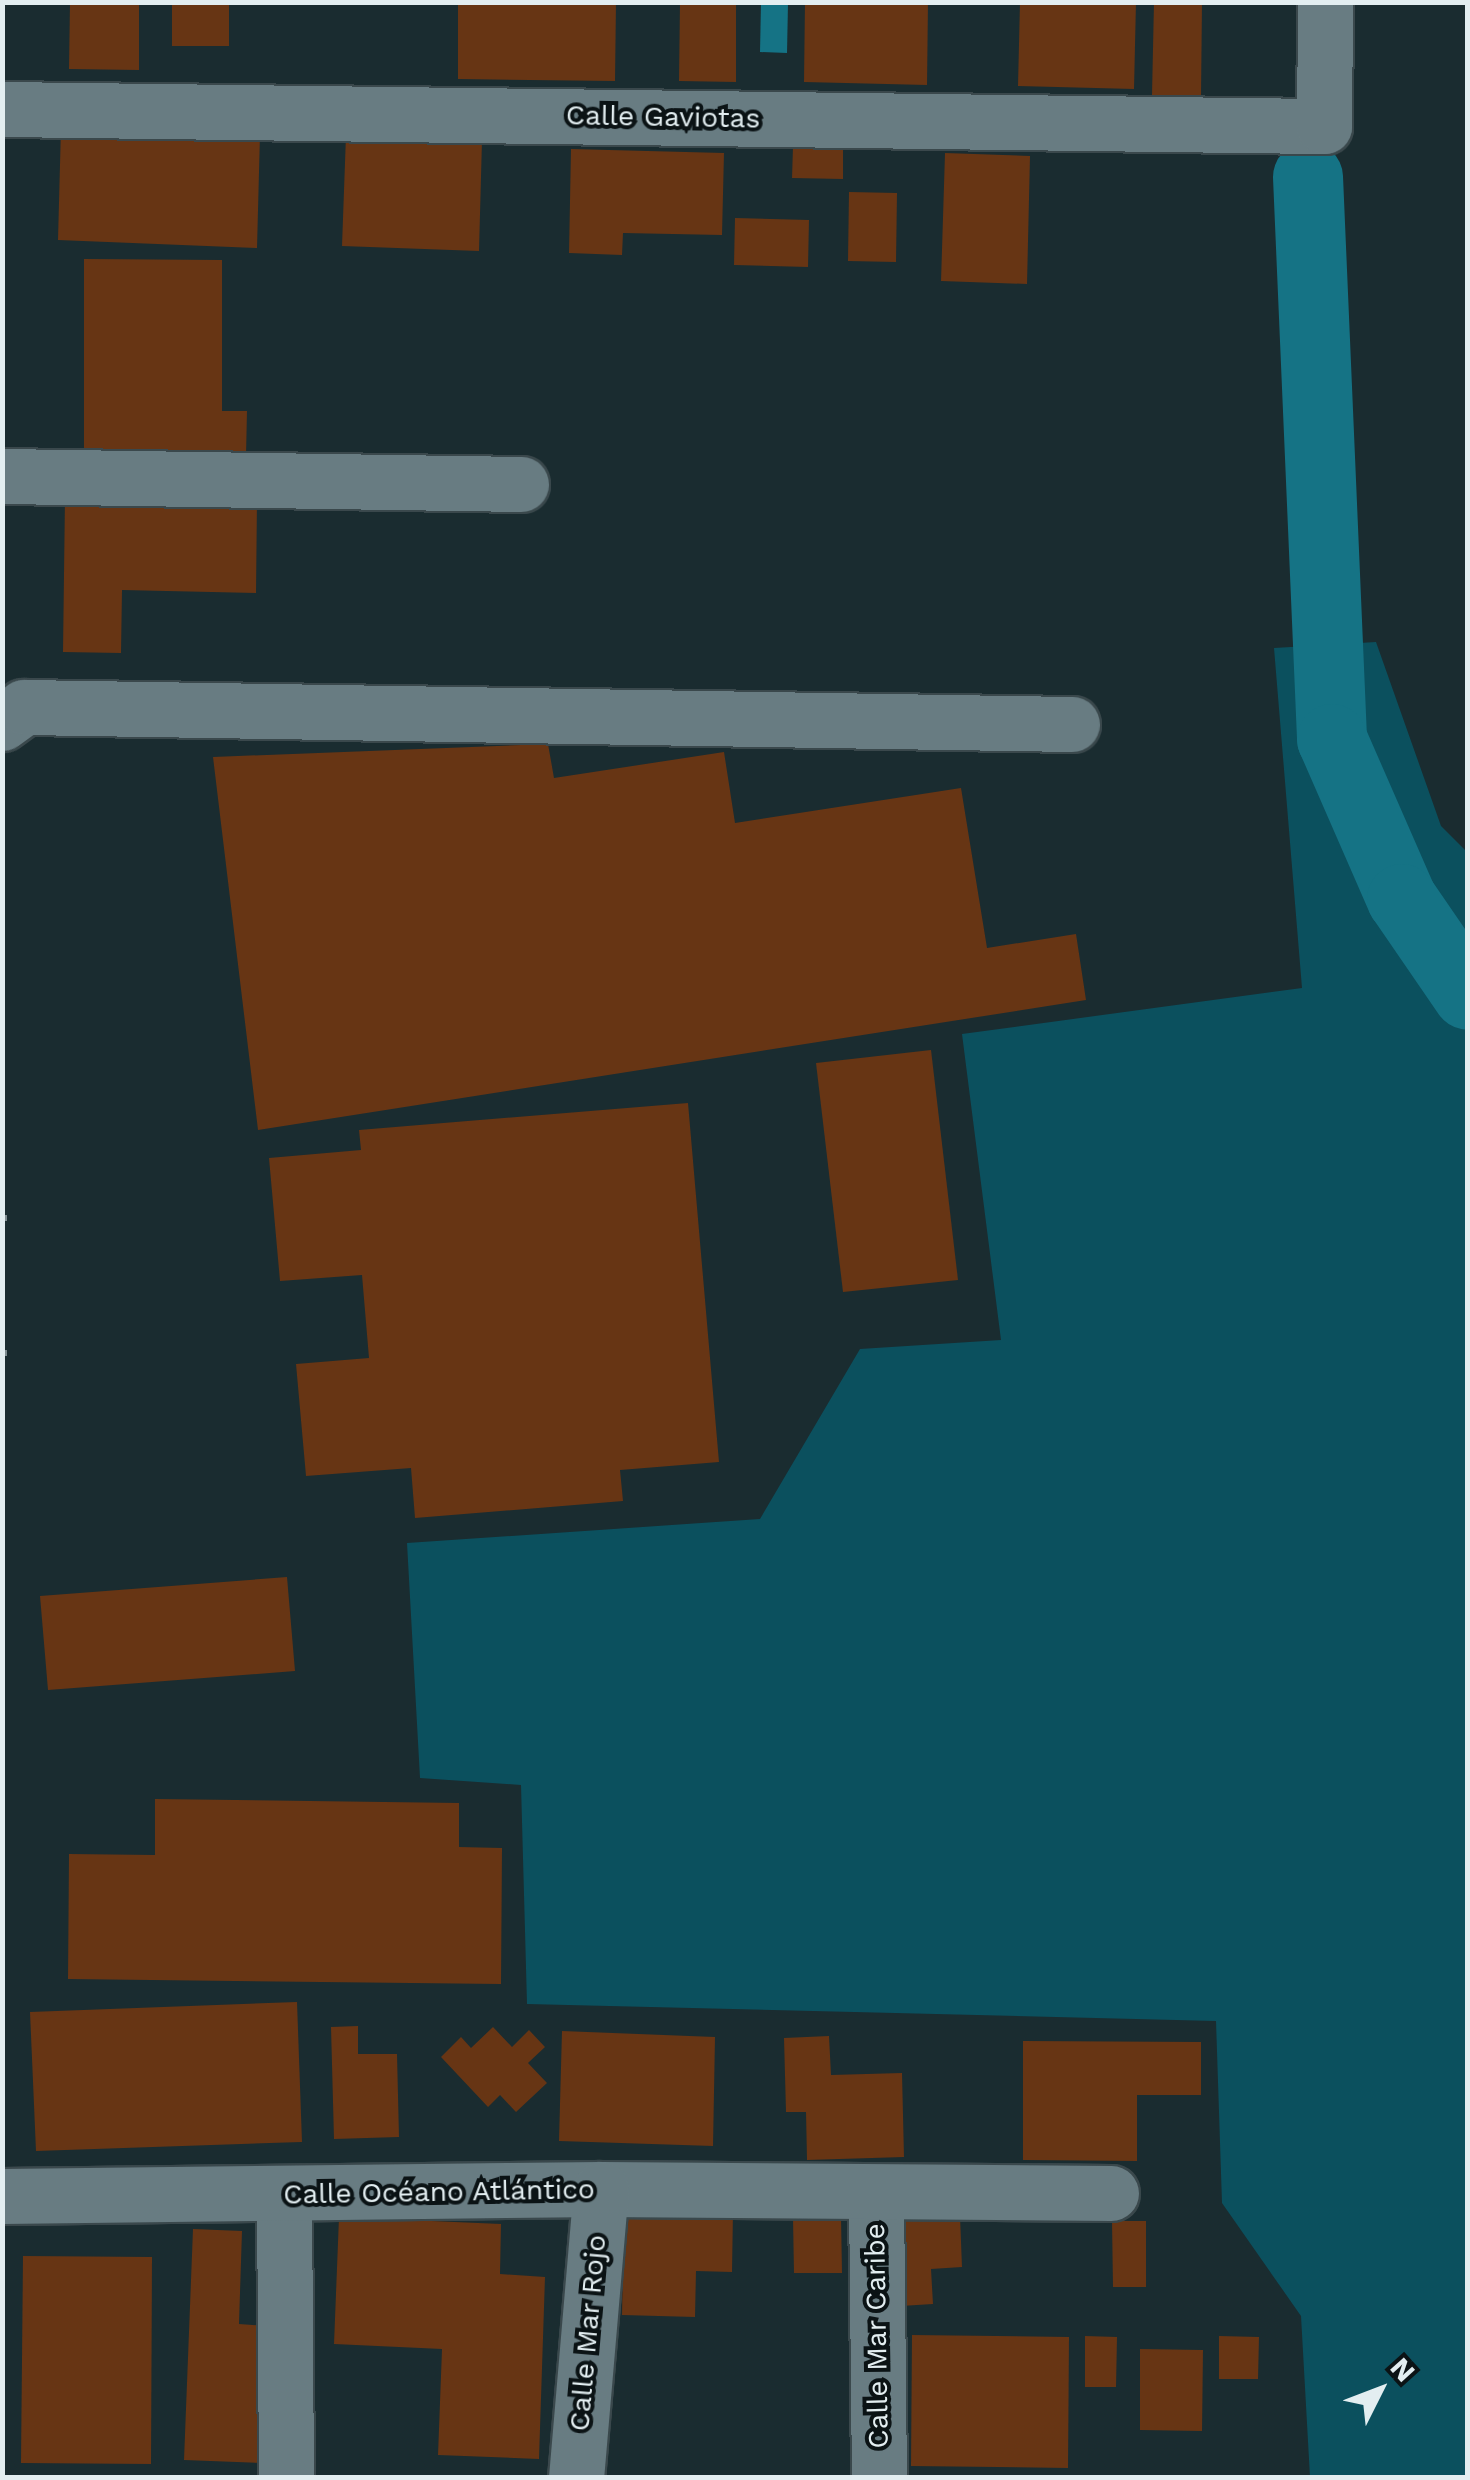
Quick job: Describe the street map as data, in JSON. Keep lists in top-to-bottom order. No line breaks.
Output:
{"streets":{"street":["Calle Gaviotas","Calle Océano Atlántico","Calle Mar Rojo","Calle Mar Caribe"]},"crossings":[["Calle Océano Atlántico","Calle Mar Rojo"],["Calle Océano Atlántico","Calle Mar Caribe"]],"north":"top right"}
